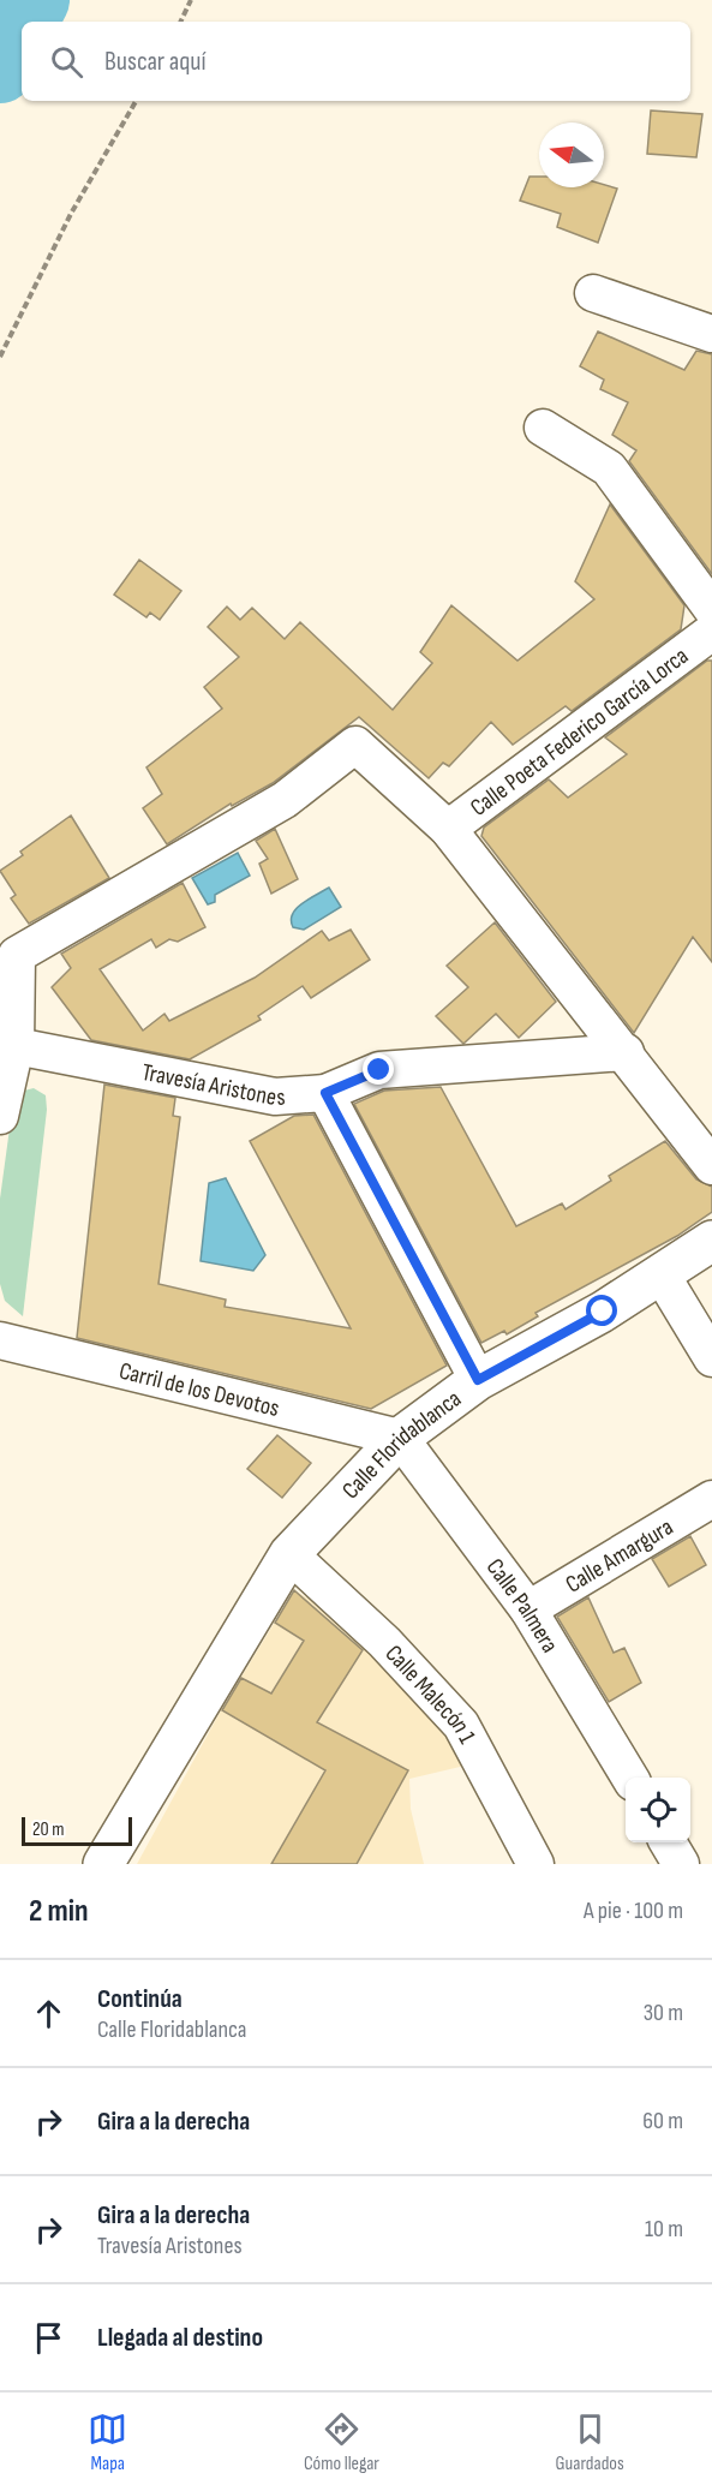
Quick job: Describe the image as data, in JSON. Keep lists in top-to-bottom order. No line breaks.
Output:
{"streets":{"main road":["Calle Floridablanca"],"street":["Calle Poeta Federico García Lorca","Travesía Aristones","Carril de los Devotos","Calle Amargura","Calle Palmera","Calle Malecón 1"]},"crossings":[["Carril de los Devotos","Calle Floridablanca"],["Carril de los Devotos","Calle Palmera"],["Calle Floridablanca","Calle Palmera"],["Calle Floridablanca","Calle Malecón 1"],["Calle Amargura","Calle Palmera"]],"scale_bar":"20 m","north":"left","page":{"search":"Buscar aquí","scale":"20 m","heading":["2 min","A pie · 100 m"],"list":[["Continúa","Calle Floridablanca","30 m"],["Gira a la derecha","60 m"],["Gira a la derecha","Travesía Aristones","10 m"],"Llegada al destino"],"nav":["Mapa","Cómo llegar","Guardados"]}}
